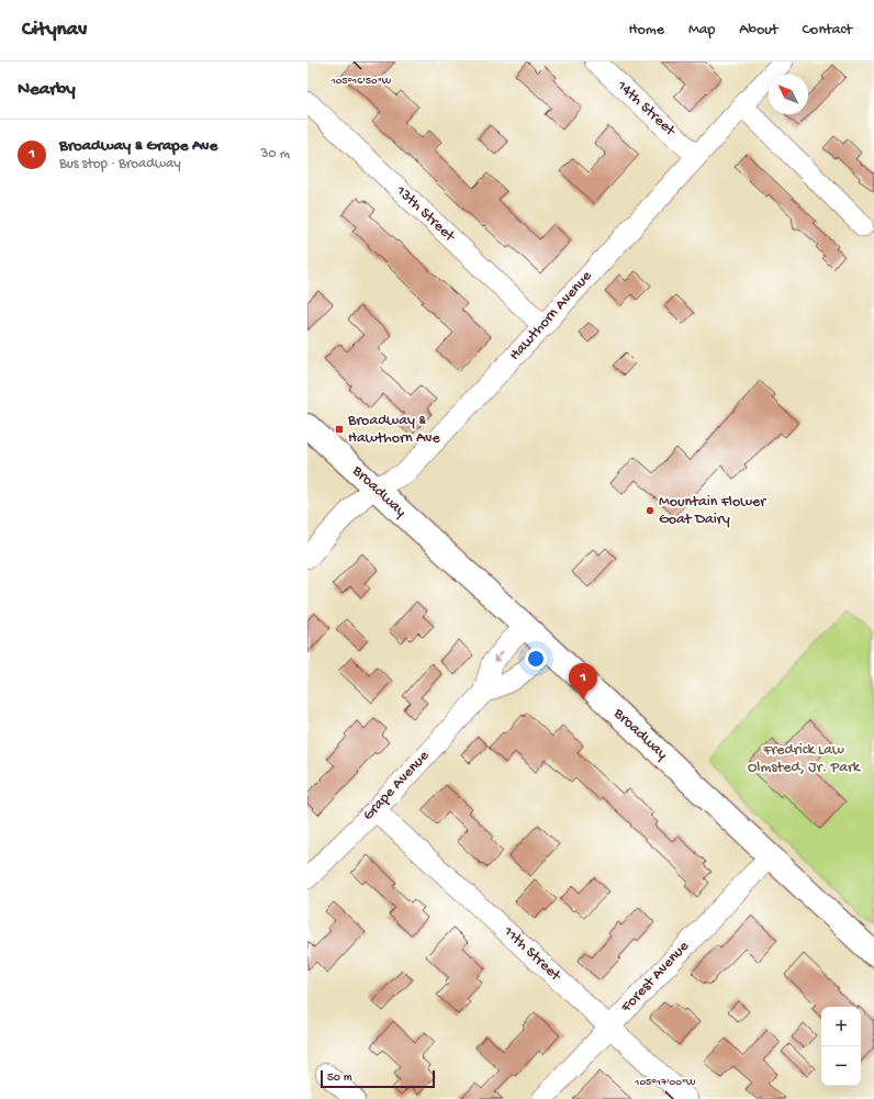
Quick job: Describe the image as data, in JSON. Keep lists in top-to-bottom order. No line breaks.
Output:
{"streets":{"main road":["Broadway"],"street":["14th Street","13th Street","Hawthorn Avenue","Grape Avenue","11th Street","Forest Avenue"]},"crossings":[["14th Street","Hawthorn Avenue"],["13th Street","Hawthorn Avenue"],["Hawthorn Avenue","Broadway"],["Broadway","Grape Avenue"],["Broadway","Forest Avenue"],["Grape Avenue","11th Street"],["11th Street","Forest Avenue"]],"parks":["Fredrick Law Olmsted, Jr. Park"],"places":{"transit":["Broadway & Hawthorn Ave"],"other":["Mountain Flower Goat Dairy"]},"scale_bar":"50 m","north":"top left","page":{"header":"Citynav","nav":["Home","Map","About","Contact"],"heading":"Nearby","list":[{"mark":"1","name":"Broadway & Grape Ave","note":"Bus stop · Broadway","value":"30 m"}],"pins":"1","map_buttons":["+","−"],"scale":"50 m"},"coordinates":["105°16'50\"W","105°17'00\"W"]}
